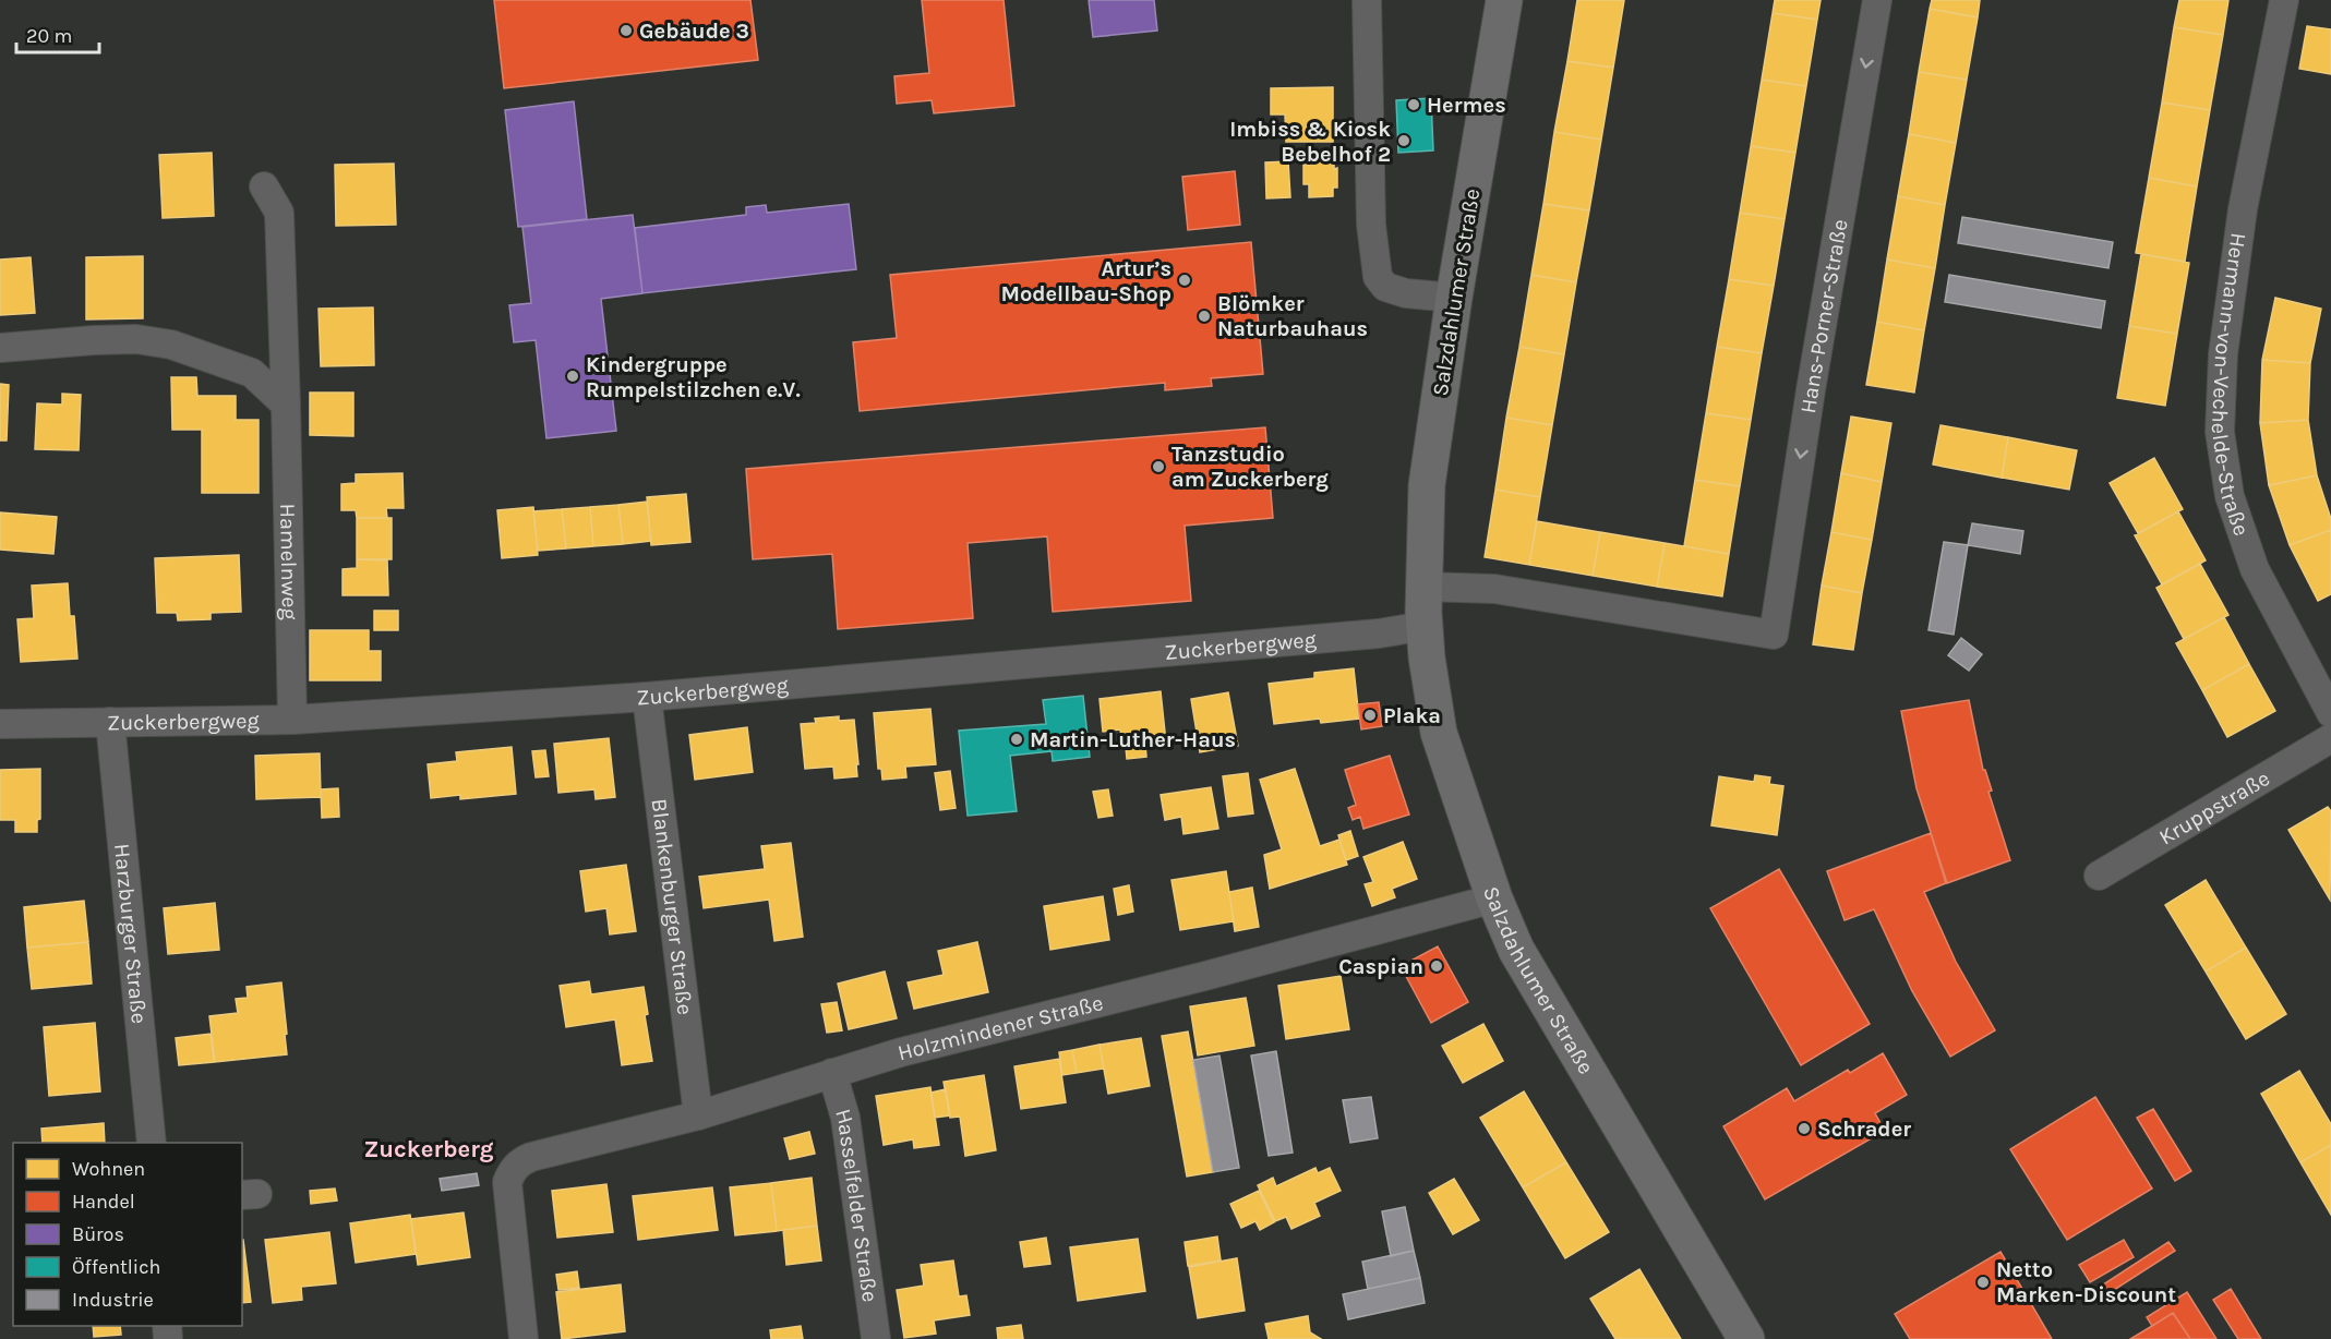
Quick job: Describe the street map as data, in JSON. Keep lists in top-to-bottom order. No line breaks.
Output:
{"streets":{"main road":["Salzdahlumer Straße"],"street":["Hans-Porner-Straße","Hermann-von-Vechelde-Straße","Hamelnweg","Zuckerbergweg","Kruppstraße","Blankenburger Straße","Harzburger Straße","Holzmindener Straße","Hasselfelder Straße"]},"crossings":[["Salzdahlumer Straße","Hans-Porner-Straße"],["Salzdahlumer Straße","Zuckerbergweg"],["Salzdahlumer Straße","Holzmindener Straße"],["Hamelnweg","Zuckerbergweg"],["Zuckerbergweg","Blankenburger Straße"],["Zuckerbergweg","Harzburger Straße"],["Blankenburger Straße","Holzmindener Straße"],["Holzmindener Straße","Hasselfelder Straße"]],"districts":["Zuckerberg"],"places":["Gebäude 3","Hermes","Imbiss & Kiosk Bebelhof 2","Artur’s Modellbau-Shop","Blömker Naturbauhaus","Kindergruppe Rumpelstilzchen e.V.","Tanzstudio am Zuckerberg","Plaka","Martin-Luther-Haus","Caspian","Schrader","Netto Marken-Discount"],"legend":["Wohnen","Handel","Büros","Öffentlich","Industrie"],"scale_bar":"20 m"}
